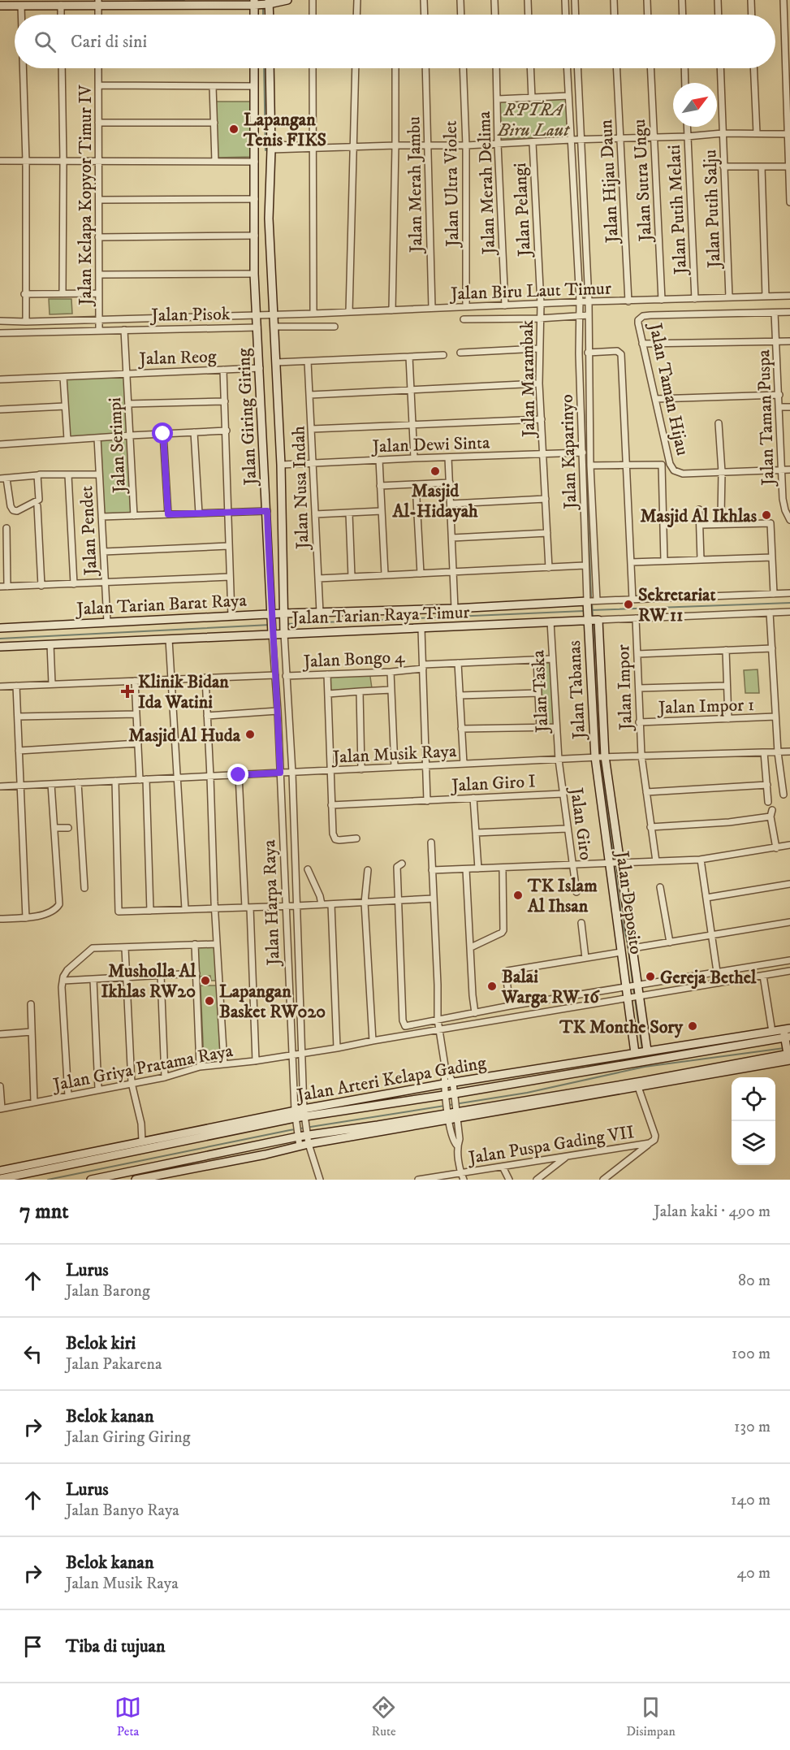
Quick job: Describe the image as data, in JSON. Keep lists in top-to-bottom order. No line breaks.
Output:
{"streets":{"street":["Jalan Sutra Ungu","Jalan Hijau Daun","Jalan Merah Delima","Jalan Ultra Violet","Jalan Merah Jambu","Jalan Kelapa Kopyor Timur IV","Jalan Putih Salju","Jalan Pelangi","Jalan Putih Melati","Jalan Biru Laut Timur","Jalan Pisok","Jalan Reog","Jalan Marambak","Jalan Taman Hijau","Jalan Giring Giring","Jalan Taman Puspa","Jalan Dewi Sinta","Jalan Serimpi","Jalan Kaparinyo","Jalan Nusa Indah","Jalan Pendet","Jalan Tarian Barat Raya","Jalan Tarian Raya Timur","Jalan Bongo 4","Jalan Impor","Jalan Tabanas","Jalan Taska","Jalan Impor 1","Jalan Musik Raya","Jalan Giro I","Jalan Giro","Jalan Harpa Raya","Jalan Deposito","Jalan Griya Pratama Raya","Jalan Arteri Kelapa Gading","Jalan Puspa Gading VII"]},"crossings":[["Jalan Sutra Ungu","Jalan Biru Laut Timur"],["Jalan Hijau Daun","Jalan Biru Laut Timur"],["Jalan Merah Delima","Jalan Biru Laut Timur"],["Jalan Ultra Violet","Jalan Biru Laut Timur"],["Jalan Merah Jambu","Jalan Biru Laut Timur"],["Jalan Kelapa Kopyor Timur IV","Jalan Pisok"],["Jalan Putih Salju","Jalan Biru Laut Timur"],["Jalan Pelangi","Jalan Biru Laut Timur"],["Jalan Pelangi","Jalan Marambak"],["Jalan Putih Melati","Jalan Biru Laut Timur"],["Jalan Biru Laut Timur","Jalan Marambak"],["Jalan Biru Laut Timur","Jalan Kaparinyo"],["Jalan Pisok","Jalan Giring Giring"],["Jalan Pisok","Jalan Serimpi"],["Jalan Reog","Jalan Giring Giring"],["Jalan Reog","Jalan Serimpi"],["Jalan Marambak","Jalan Dewi Sinta"],["Jalan Taman Hijau","Jalan Taman Puspa"],["Jalan Giring Giring","Jalan Tarian Barat Raya"],["Jalan Giring Giring","Jalan Tarian Raya Timur"],["Jalan Giring Giring","Jalan Harpa Raya"],["Jalan Dewi Sinta","Jalan Kaparinyo"],["Jalan Dewi Sinta","Jalan Nusa Indah"],["Jalan Kaparinyo","Jalan Tarian Barat Raya"],["Jalan Kaparinyo","Jalan Tabanas"],["Jalan Nusa Indah","Jalan Tarian Barat Raya"],["Jalan Pendet","Jalan Tarian Barat Raya"],["Jalan Tarian Barat Raya","Jalan Tabanas"],["Jalan Tarian Raya Timur","Jalan Impor"],["Jalan Tarian Raya Timur","Jalan Tabanas"],["Jalan Tarian Raya Timur","Jalan Taska"],["Jalan Tarian Raya Timur","Jalan Harpa Raya"],["Jalan Bongo 4","Jalan Taska"],["Jalan Impor","Jalan Impor 1"],["Jalan Impor","Jalan Musik Raya"],["Jalan Tabanas","Jalan Musik Raya"],["Jalan Tabanas","Jalan Deposito"],["Jalan Taska","Jalan Musik Raya"],["Jalan Taska","Jalan Giro"],["Jalan Musik Raya","Jalan Giro"],["Jalan Musik Raya","Jalan Harpa Raya"],["Jalan Giro I","Jalan Giro"],["Jalan Harpa Raya","Jalan Griya Pratama Raya"],["Jalan Harpa Raya","Jalan Arteri Kelapa Gading"],["Jalan Deposito","Jalan Griya Pratama Raya"],["Jalan Deposito","Jalan Arteri Kelapa Gading"]],"parks":["RPTRA Biru Laut"],"places":{"other":["Lapangan Tenis FIKS","Masjid Al-Hidayah","Masjid Al Ikhlas","Sekretariat RW 11","Masjid Al Huda","TK Islam Al Ihsan","Gereja Bethel","Musholla Al Ikhlas RW20","Balai Warga RW 16","Lapangan Basket RW020","TK Monthe Sory"],"health":["Klinik Bidan Ida Watini"]},"north":"top right","page":{"search":"Cari di sini","heading":["7 mnt","Jalan kaki · 490 m"],"list":[["Lurus","Jalan Barong","80 m"],["Belok kiri","Jalan Pakarena","100 m"],["Belok kanan","Jalan Giring Giring","130 m"],["Lurus","Jalan Banyo Raya","140 m"],["Belok kanan","Jalan Musik Raya","40 m"],"Tiba di tujuan"],"nav":["Peta","Rute","Disimpan"]}}
